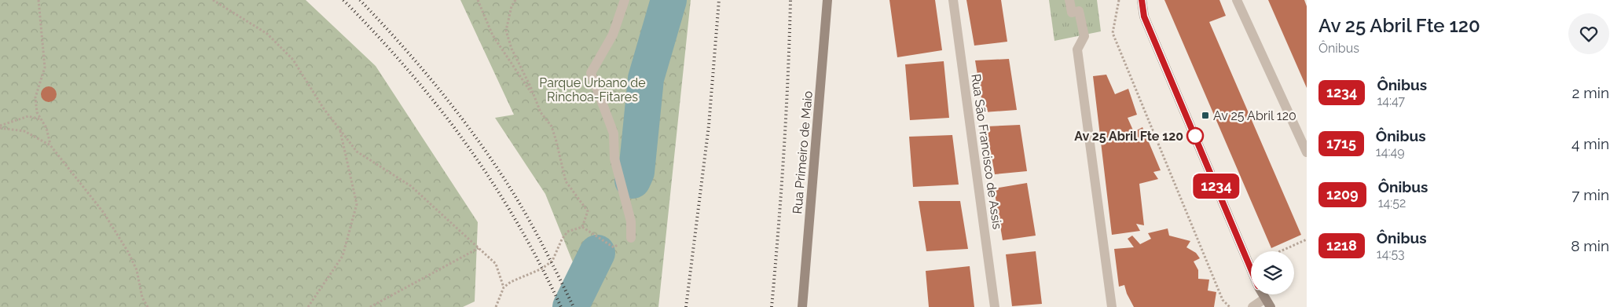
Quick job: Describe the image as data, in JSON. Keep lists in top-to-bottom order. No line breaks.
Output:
{"streets":{"street":["Rua São Francisco de Assis","Rua Primeiro de Maio"]},"parks":["Parque Urbano de Rinchoa-Fitares"],"places":{"transit":["Av 25 Abril 120"],"other":["Av 25 Abril Fte 120"]},"lines":["bus line 1234"],"page":{"on_map":"1234","heading":["Av 25 Abril Fte 120","Ônibus"],"list":[{"mark":"1234","name":"Ônibus","note":"14:47","value":"2 min"},{"mark":"1715","name":"Ônibus","note":"14:49","value":"4 min"},{"mark":"1209","name":"Ônibus","note":"14:52","value":"7 min"},{"mark":"1218","name":"Ônibus","note":"14:53","value":"8 min"}]}}
